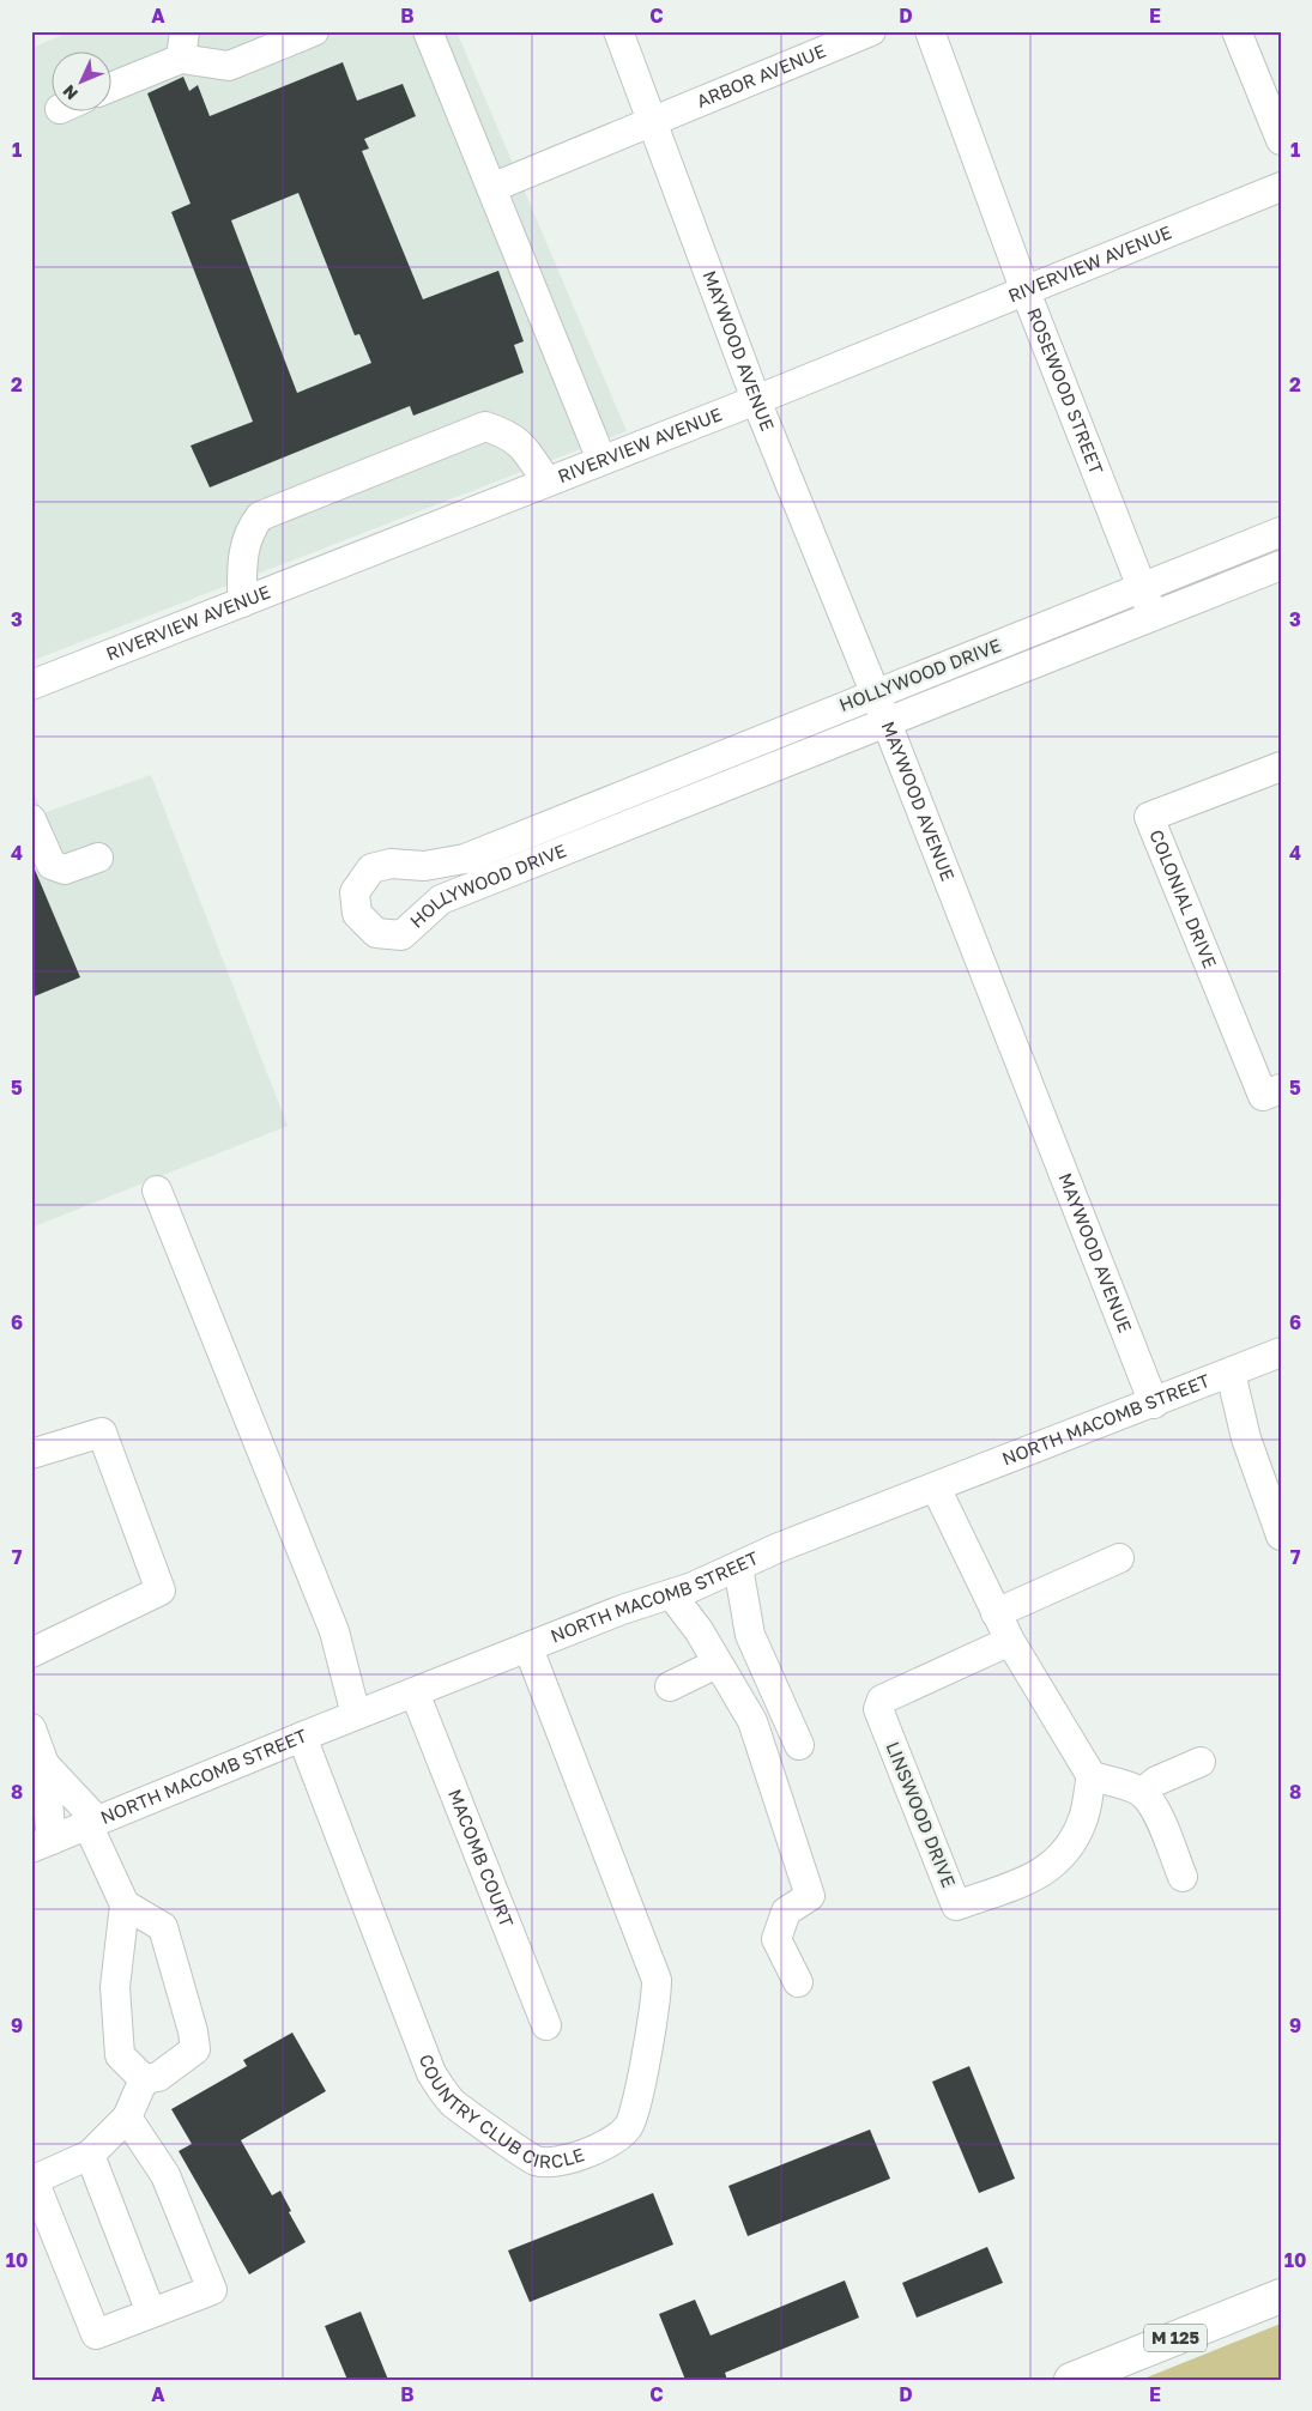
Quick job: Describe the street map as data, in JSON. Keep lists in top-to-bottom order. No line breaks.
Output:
{"streets":{"main road":["M 125"],"street":["ARBOR AVENUE","RIVERVIEW AVENUE","MAYWOOD AVENUE","ROSEWOOD STREET","HOLLYWOOD DRIVE","COLONIAL DRIVE","NORTH MACOMB STREET","LINSWOOD DRIVE","MACOMB COURT","COUNTRY CLUB CIRCLE"]},"crossings":[["ARBOR AVENUE","MAYWOOD AVENUE"],["RIVERVIEW AVENUE","MAYWOOD AVENUE"],["RIVERVIEW AVENUE","ROSEWOOD STREET"],["MAYWOOD AVENUE","HOLLYWOOD DRIVE"],["MAYWOOD AVENUE","NORTH MACOMB STREET"],["ROSEWOOD STREET","HOLLYWOOD DRIVE"],["NORTH MACOMB STREET","MACOMB COURT"],["NORTH MACOMB STREET","COUNTRY CLUB CIRCLE"]],"north":"bottom left","grid":{"columns":["A","B","C","D","E"],"rows":["1","2","3","4","5","6","7","8","9","10"]}}
